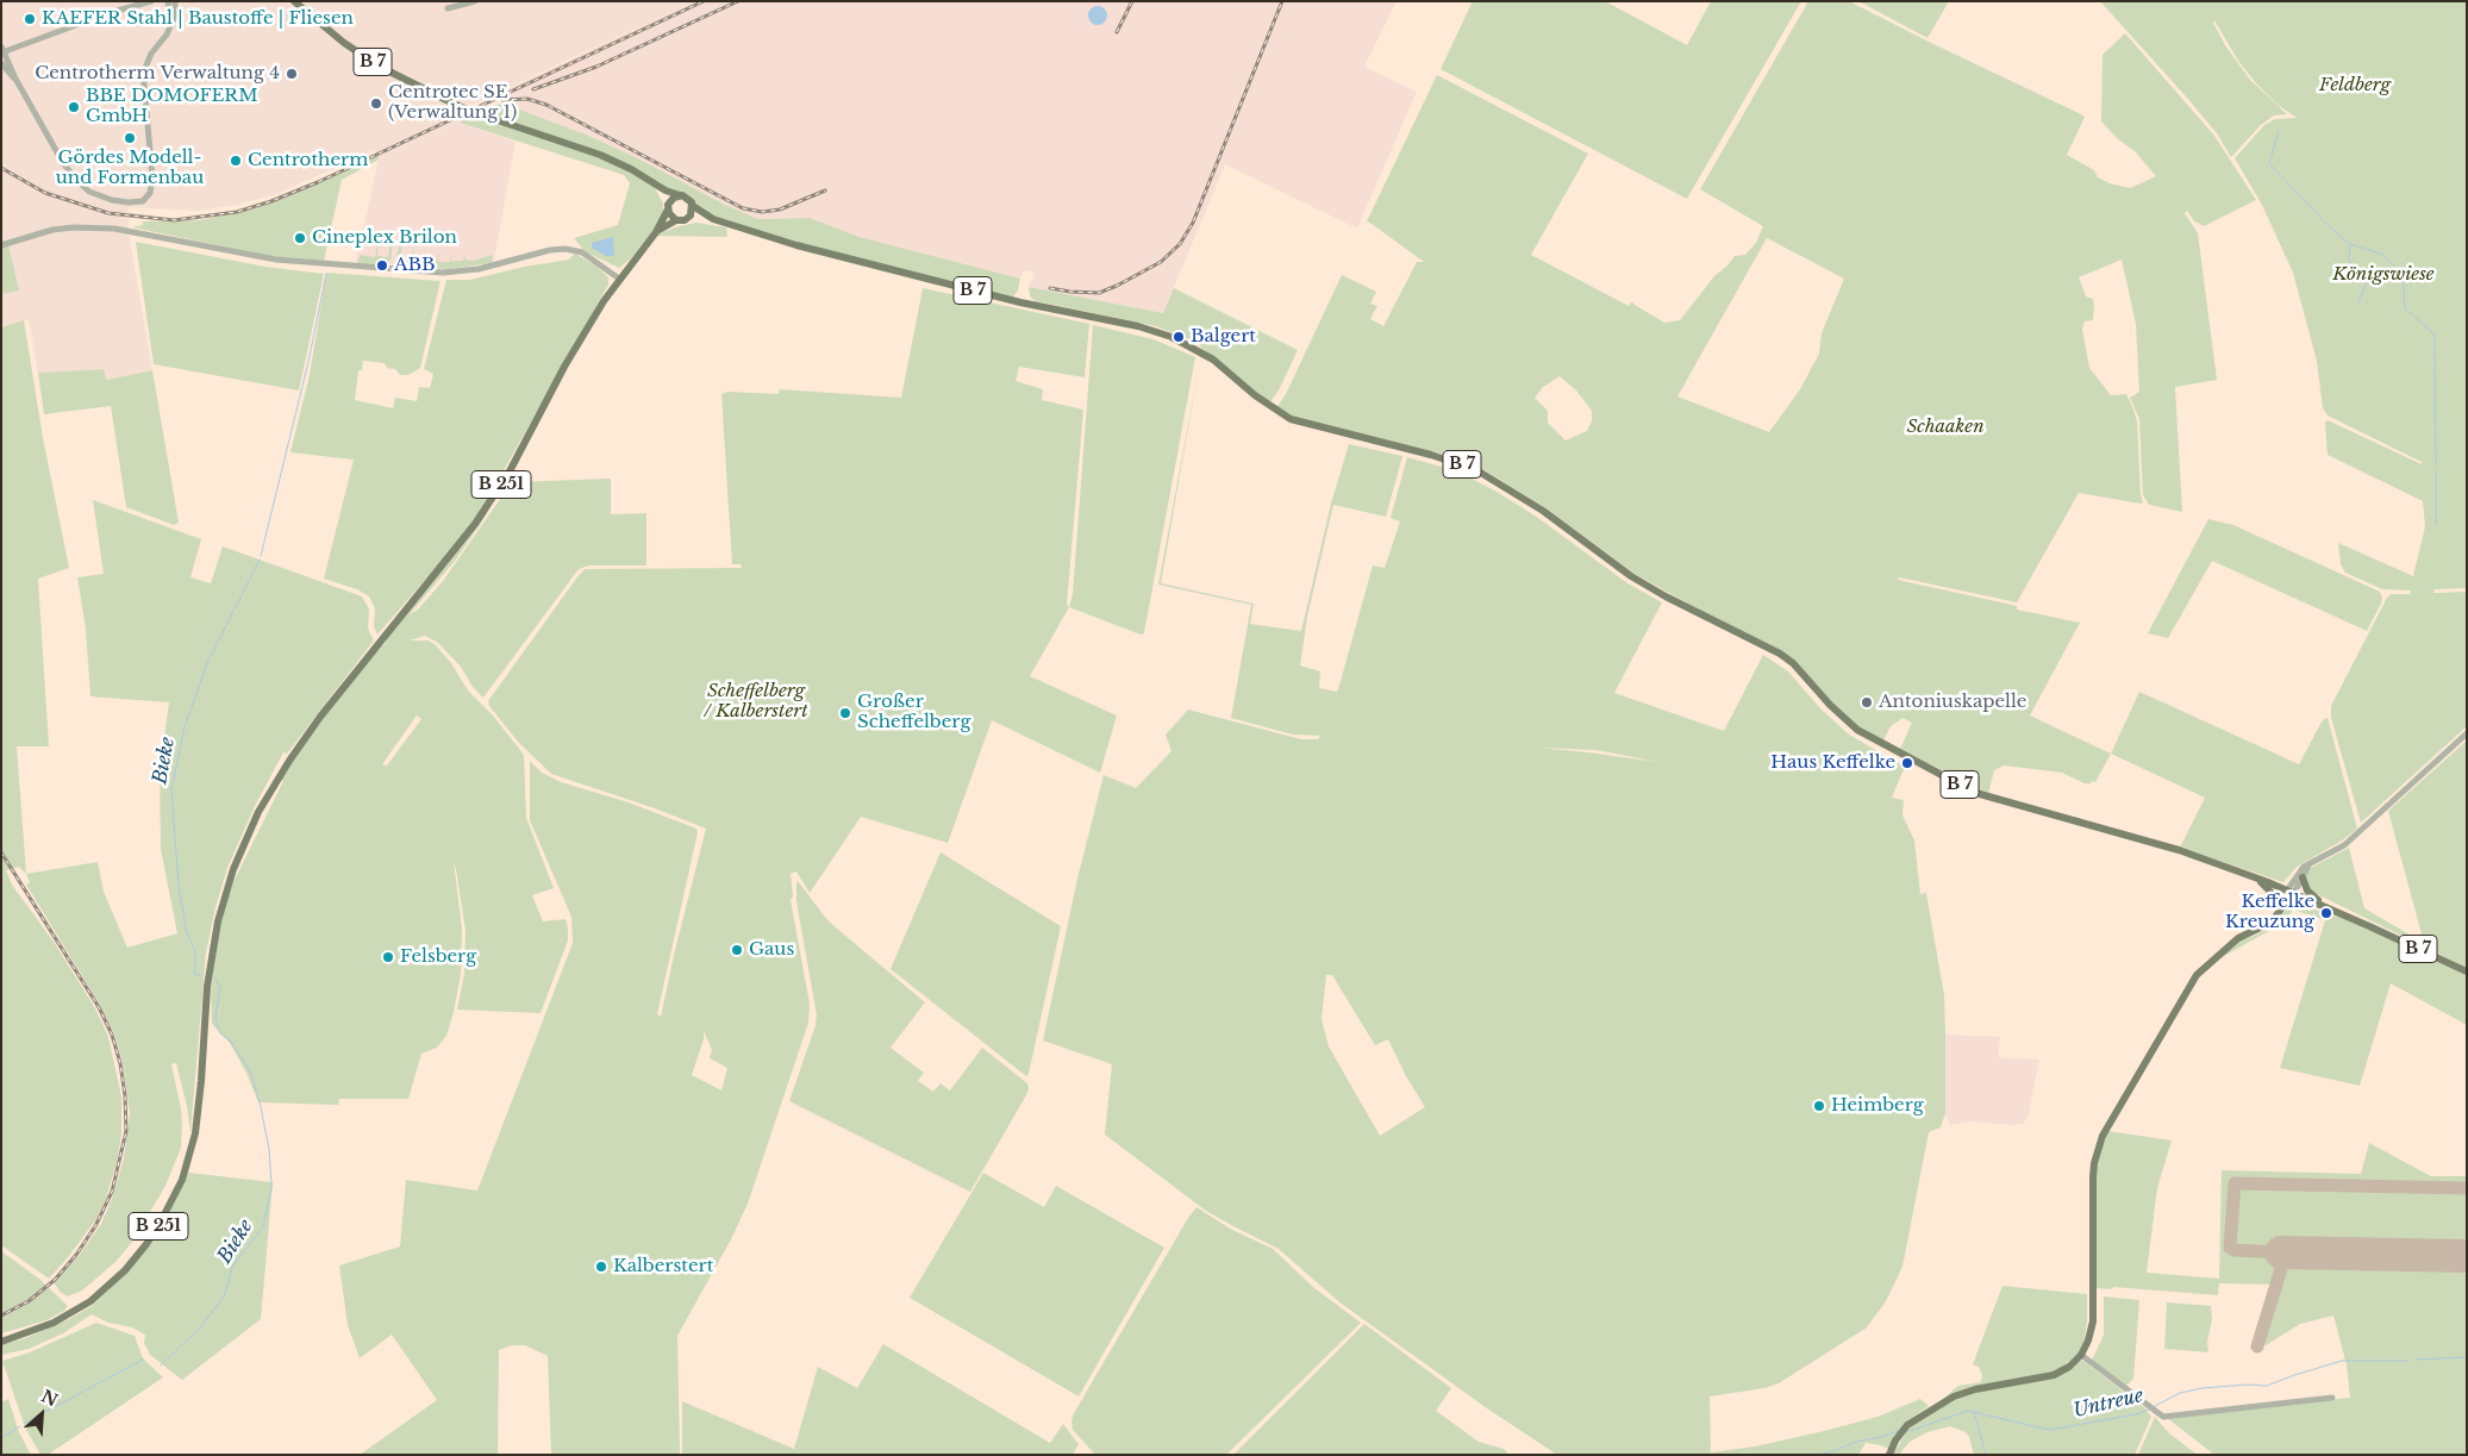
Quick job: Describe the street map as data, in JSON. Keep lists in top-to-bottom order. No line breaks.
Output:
{"streets":{"main road":["B 7","B 251"]},"crossings":[["B 7","B 251"]],"water":["Bieke","Untreue"],"parks":["Feldberg","Königswiese","Schaaken","Scheffelberg / Kalberstert"],"places":["KAEFER Stahl | Baustoffe | Fliesen","Centrotherm Verwaltung 4","Centrotec SE (Verwaltung 1)","BBE DOMOFERM GmbH","Gördes Modell- und Formenbau","Centrotherm","Cineplex Brilon","ABB","Balgert","Antoniuskapelle","Großer Scheffelberg","Haus Keffelke","Keffelke Kreuzung","Gaus","Felsberg","Heimberg","Kalberstert"],"north":"top right"}
